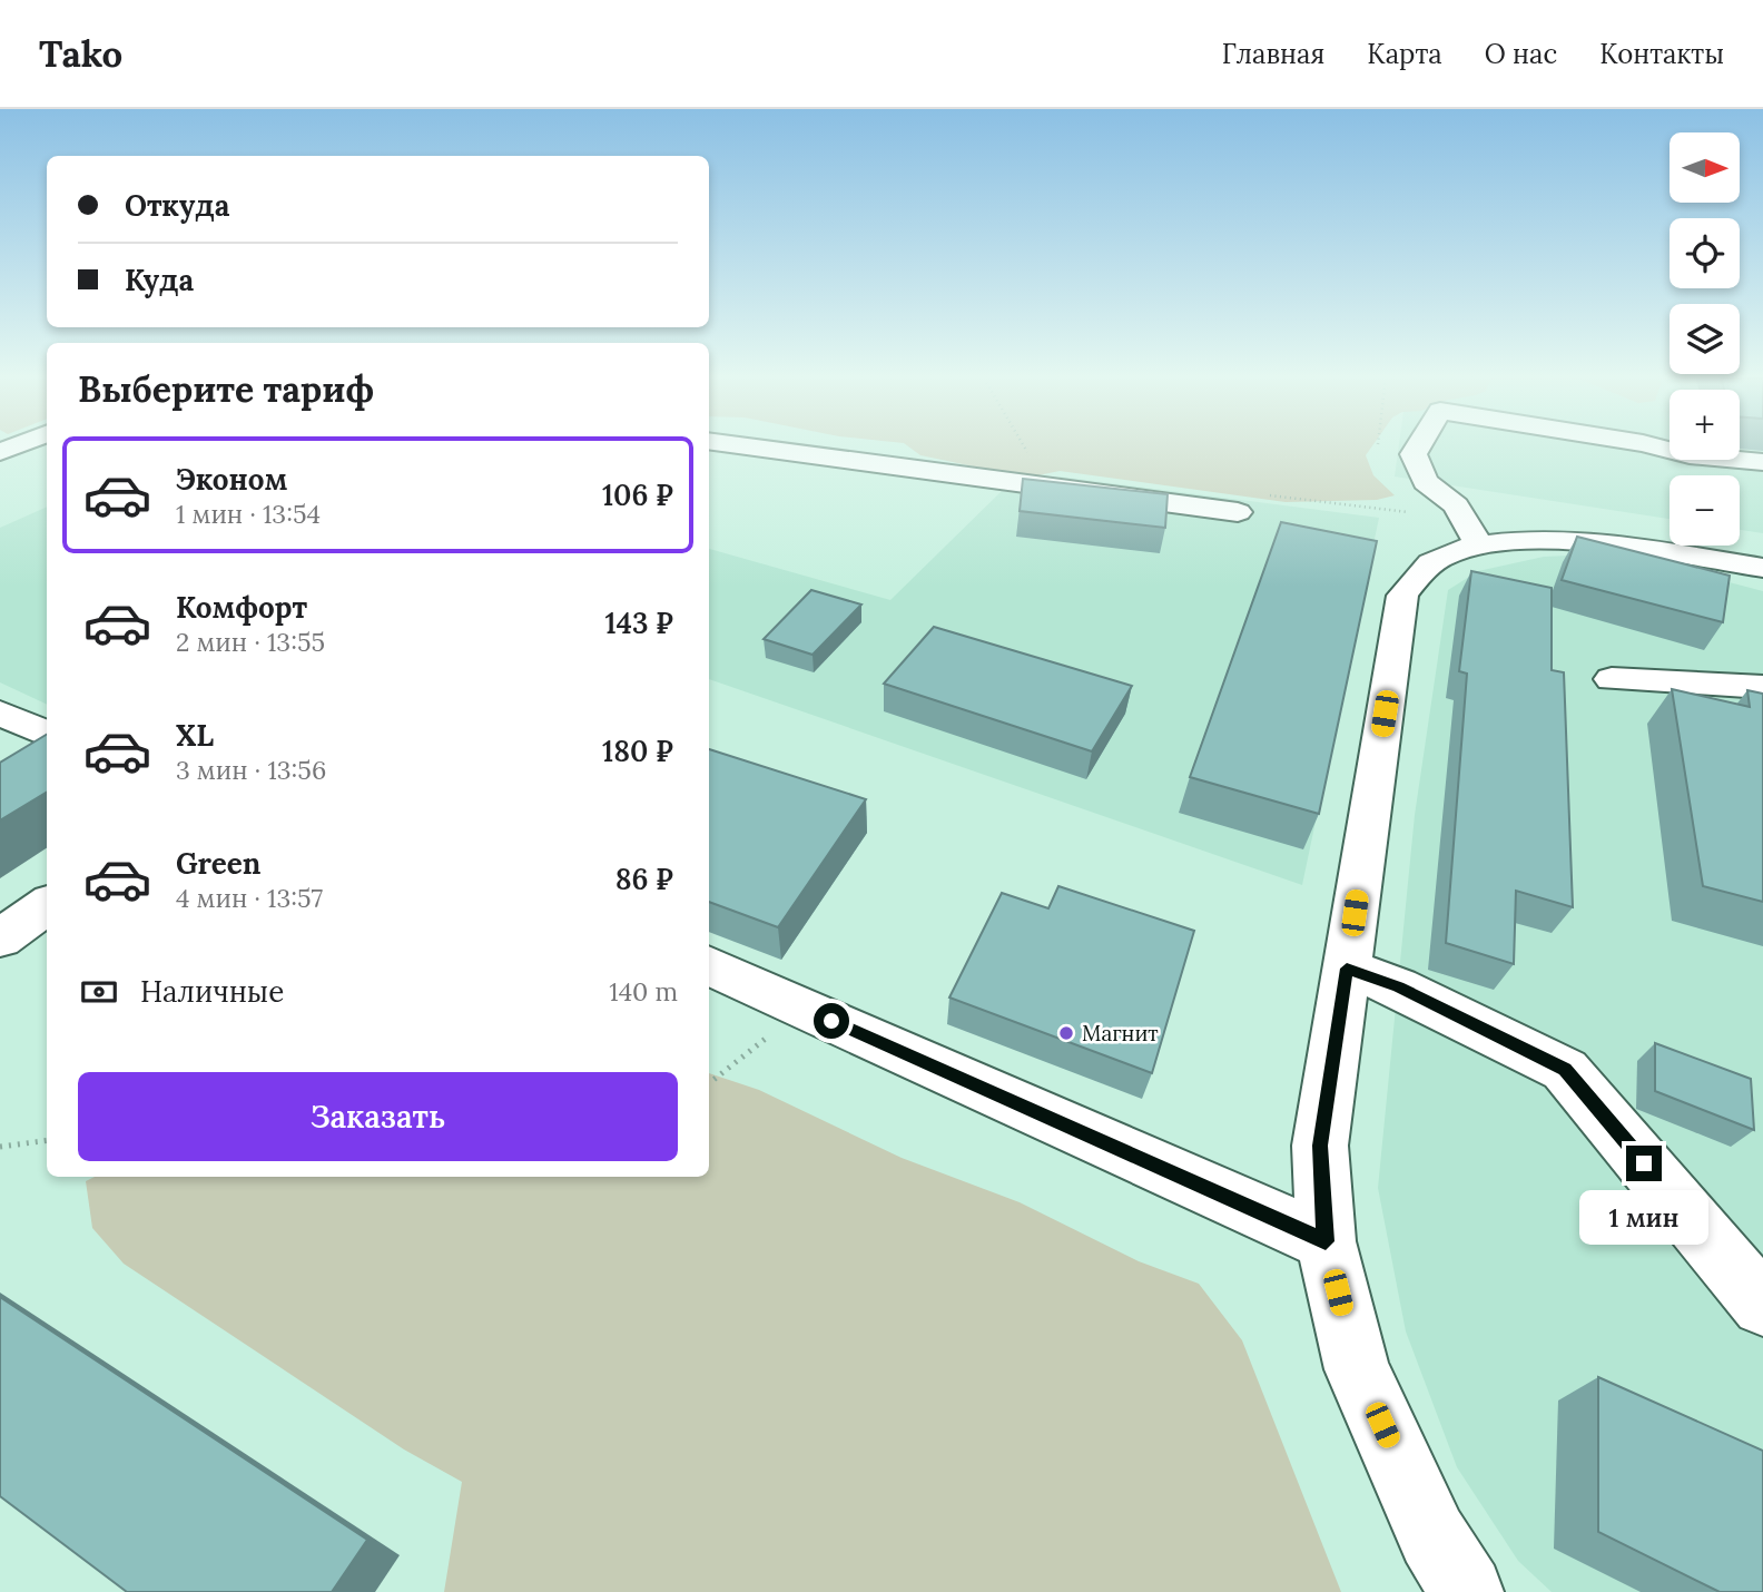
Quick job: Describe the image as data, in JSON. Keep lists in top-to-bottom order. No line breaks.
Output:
{"places":["Магнит"],"north":"right","page":{"header":"Tako","nav":["Главная","Карта","О нас","Контакты"],"map_buttons":["+","−"],"banner":["Откуда","Куда"],"heading":"Выберите тариф","list":[{"name":"Эконом","note":"1 мин · 13:54","value":"106 ₽"},{"name":"Комфорт","note":"2 мин · 13:55","value":"143 ₽"},{"name":"XL","note":"3 мин · 13:56","value":"180 ₽"},{"name":"Green","note":"4 мин · 13:57","value":"86 ₽"}],"pay":["Наличные","140 m"],"buttons":"Заказать","bubble":"1 мин"}}
